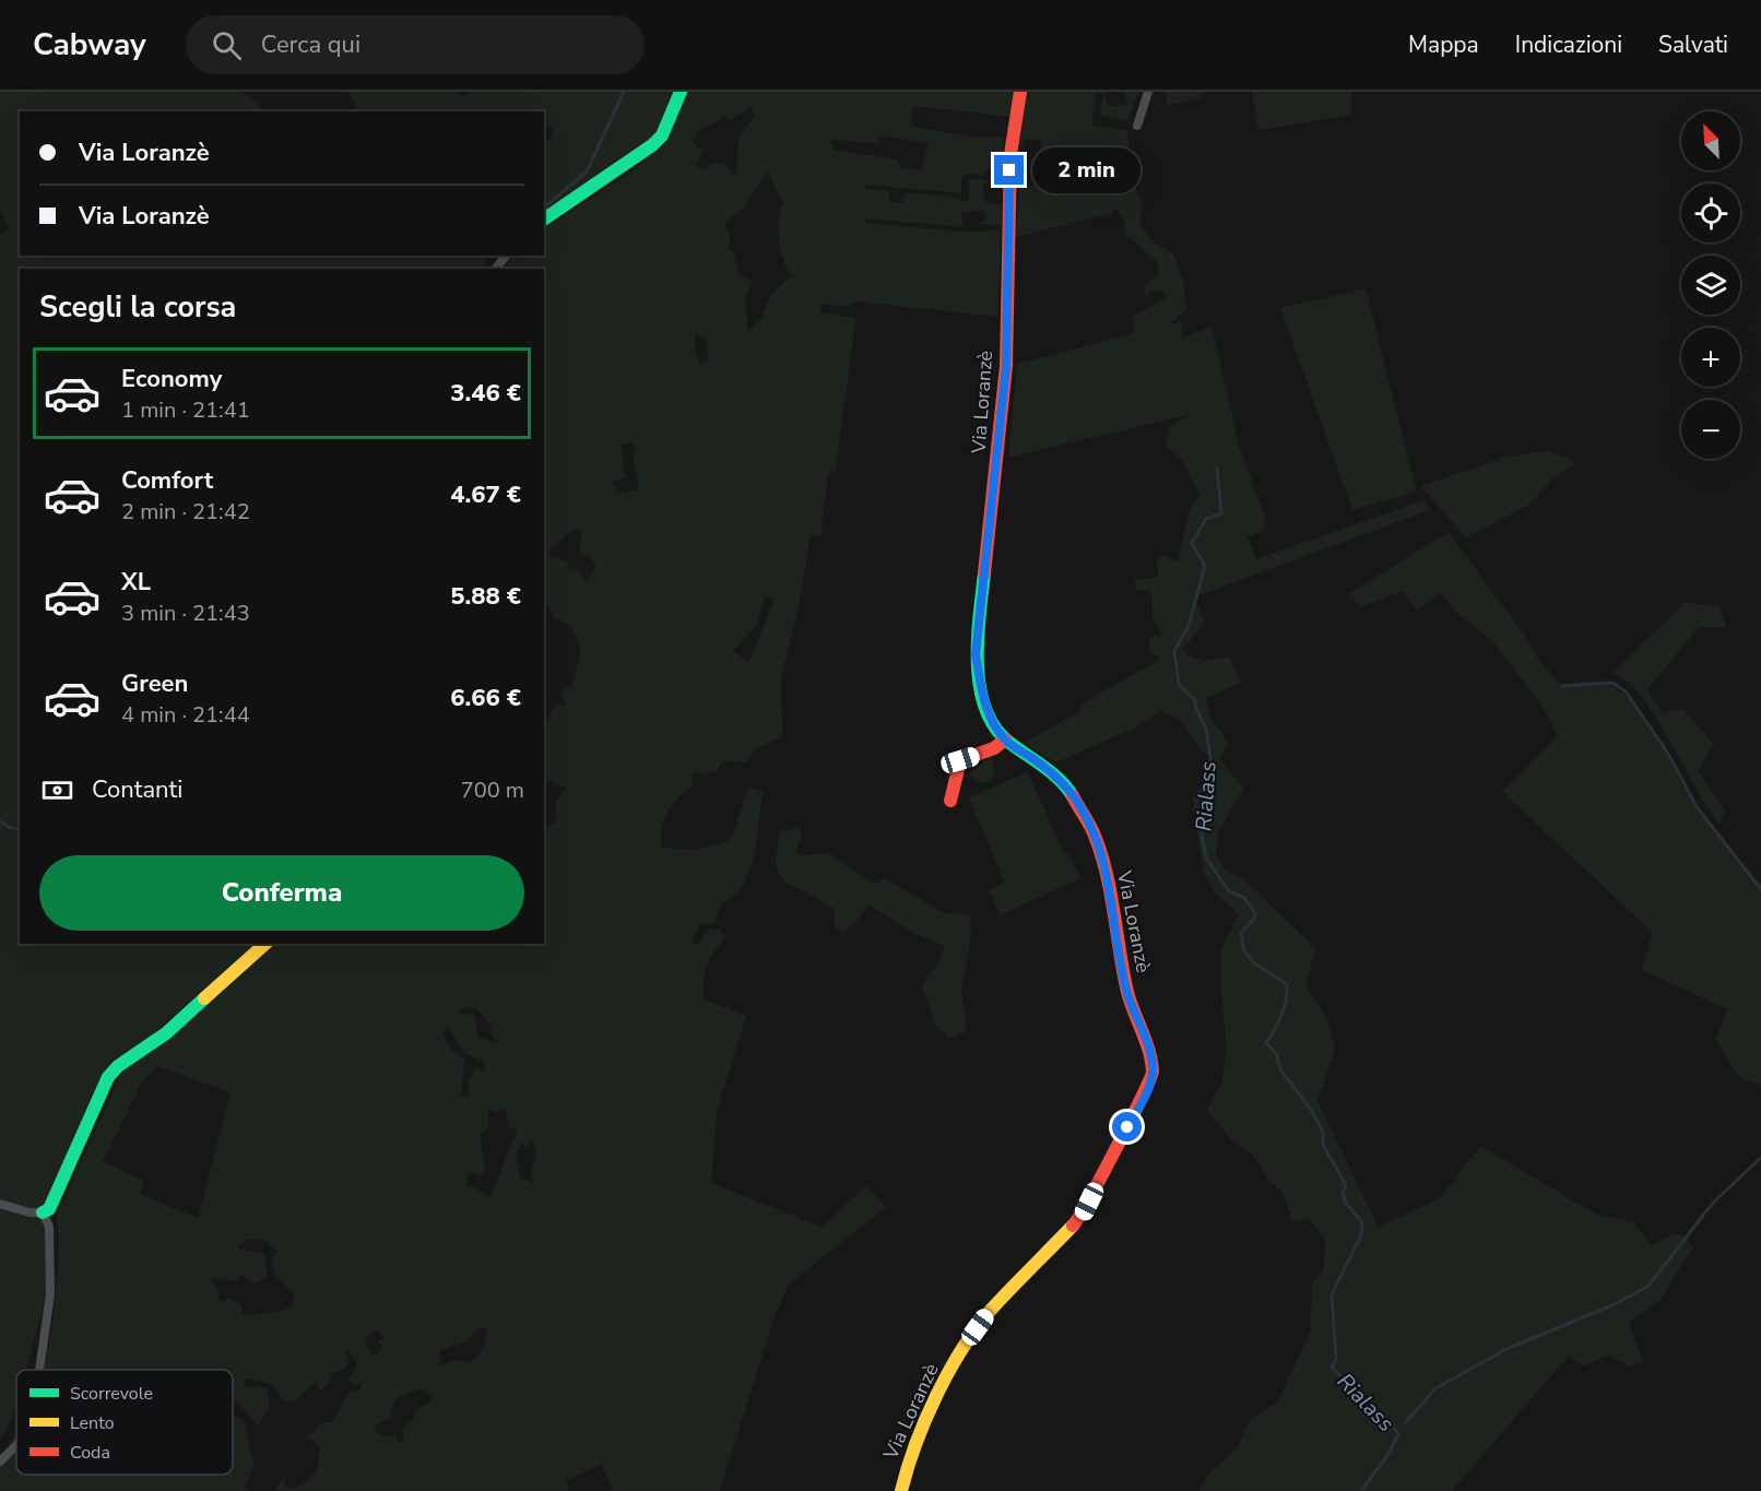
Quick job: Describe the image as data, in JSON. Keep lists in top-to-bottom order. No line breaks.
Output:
{"streets":{"street":["Via Loranzè"]},"water":["Rialass"],"legend":["Scorrevole","Lento","Coda"],"north":"top left","page":{"header":"Cabway","search":"Cerca qui","nav":["Mappa","Indicazioni","Salvati"],"map_buttons":["+","−"],"banner":["Via Loranzè","Via Loranzè"],"bubble":"2 min","heading":"Scegli la corsa","list":[{"name":"Economy","note":"1 min · 21:41","value":"3.46 €"},{"name":"Comfort","note":"2 min · 21:42","value":"4.67 €"},{"name":"XL","note":"3 min · 21:43","value":"5.88 €"},{"name":"Green","note":"4 min · 21:44","value":"6.66 €"}],"pay":["Contanti","700 m"],"buttons":"Conferma"}}
